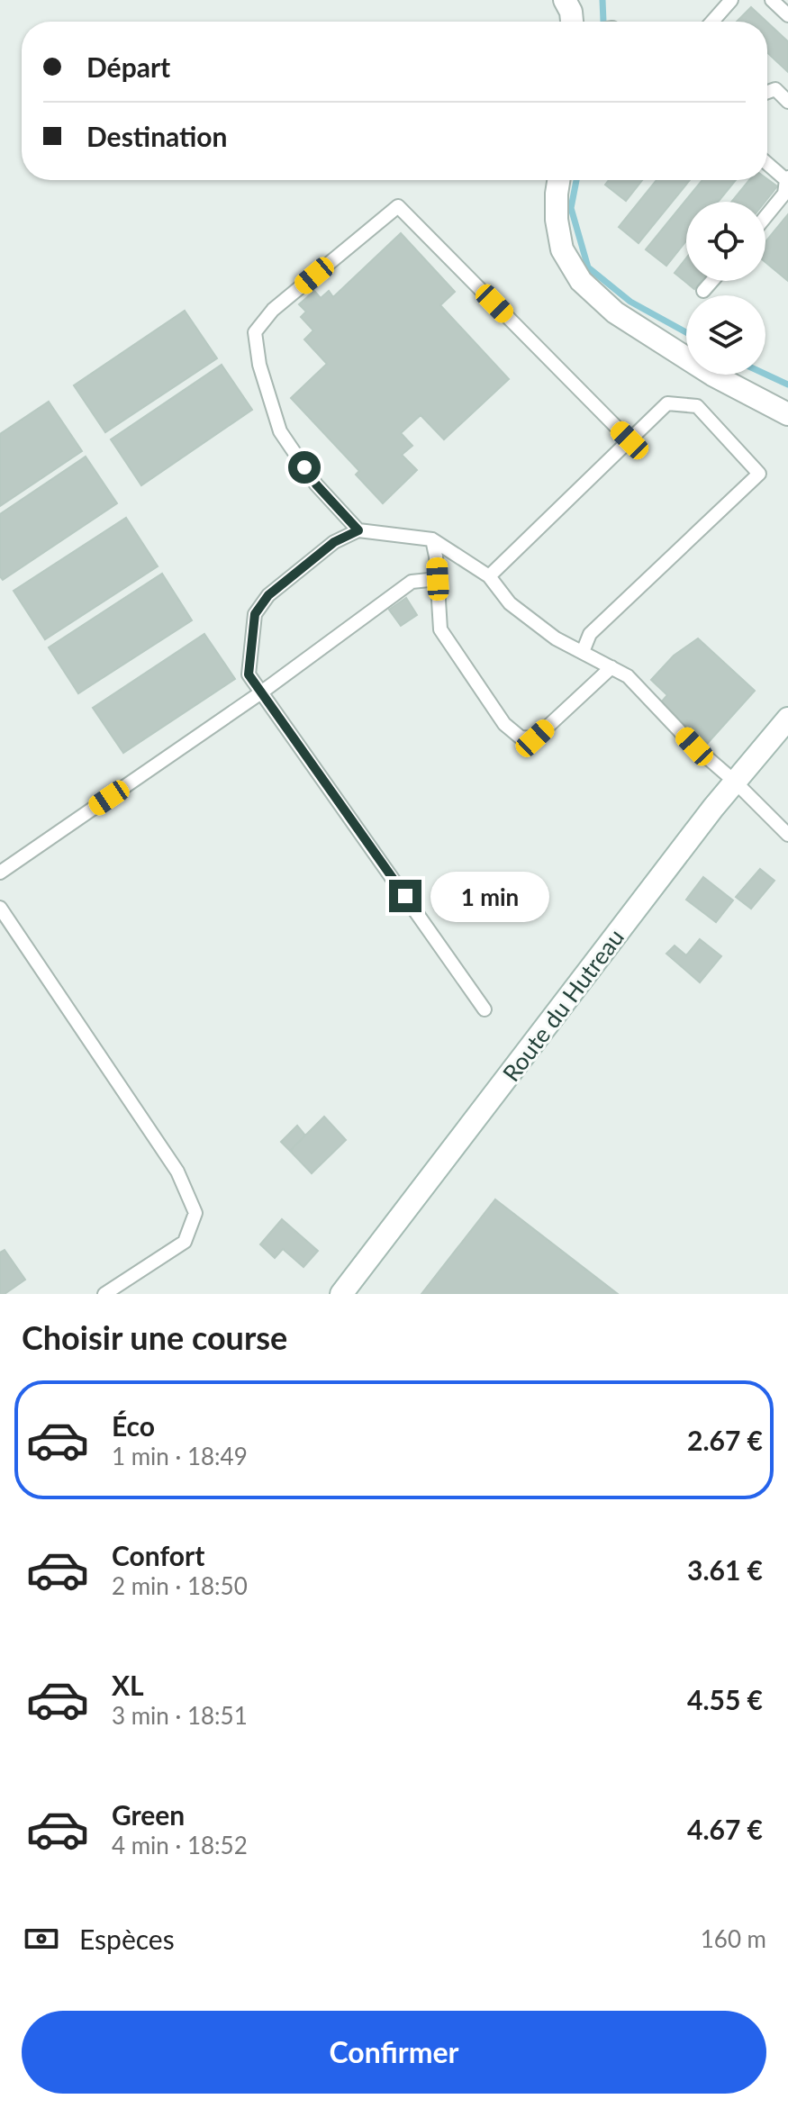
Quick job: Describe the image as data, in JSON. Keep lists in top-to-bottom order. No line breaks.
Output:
{"streets":{"street":["Route du Hutreau"]},"page":{"banner":["Départ","Destination"],"bubble":"1 min","heading":"Choisir une course","list":[{"name":"Éco","note":"1 min · 18:49","value":"2.67 €"},{"name":"Confort","note":"2 min · 18:50","value":"3.61 €"},{"name":"XL","note":"3 min · 18:51","value":"4.55 €"},{"name":"Green","note":"4 min · 18:52","value":"4.67 €"}],"pay":["Espèces","160 m"],"buttons":"Confirmer"}}
